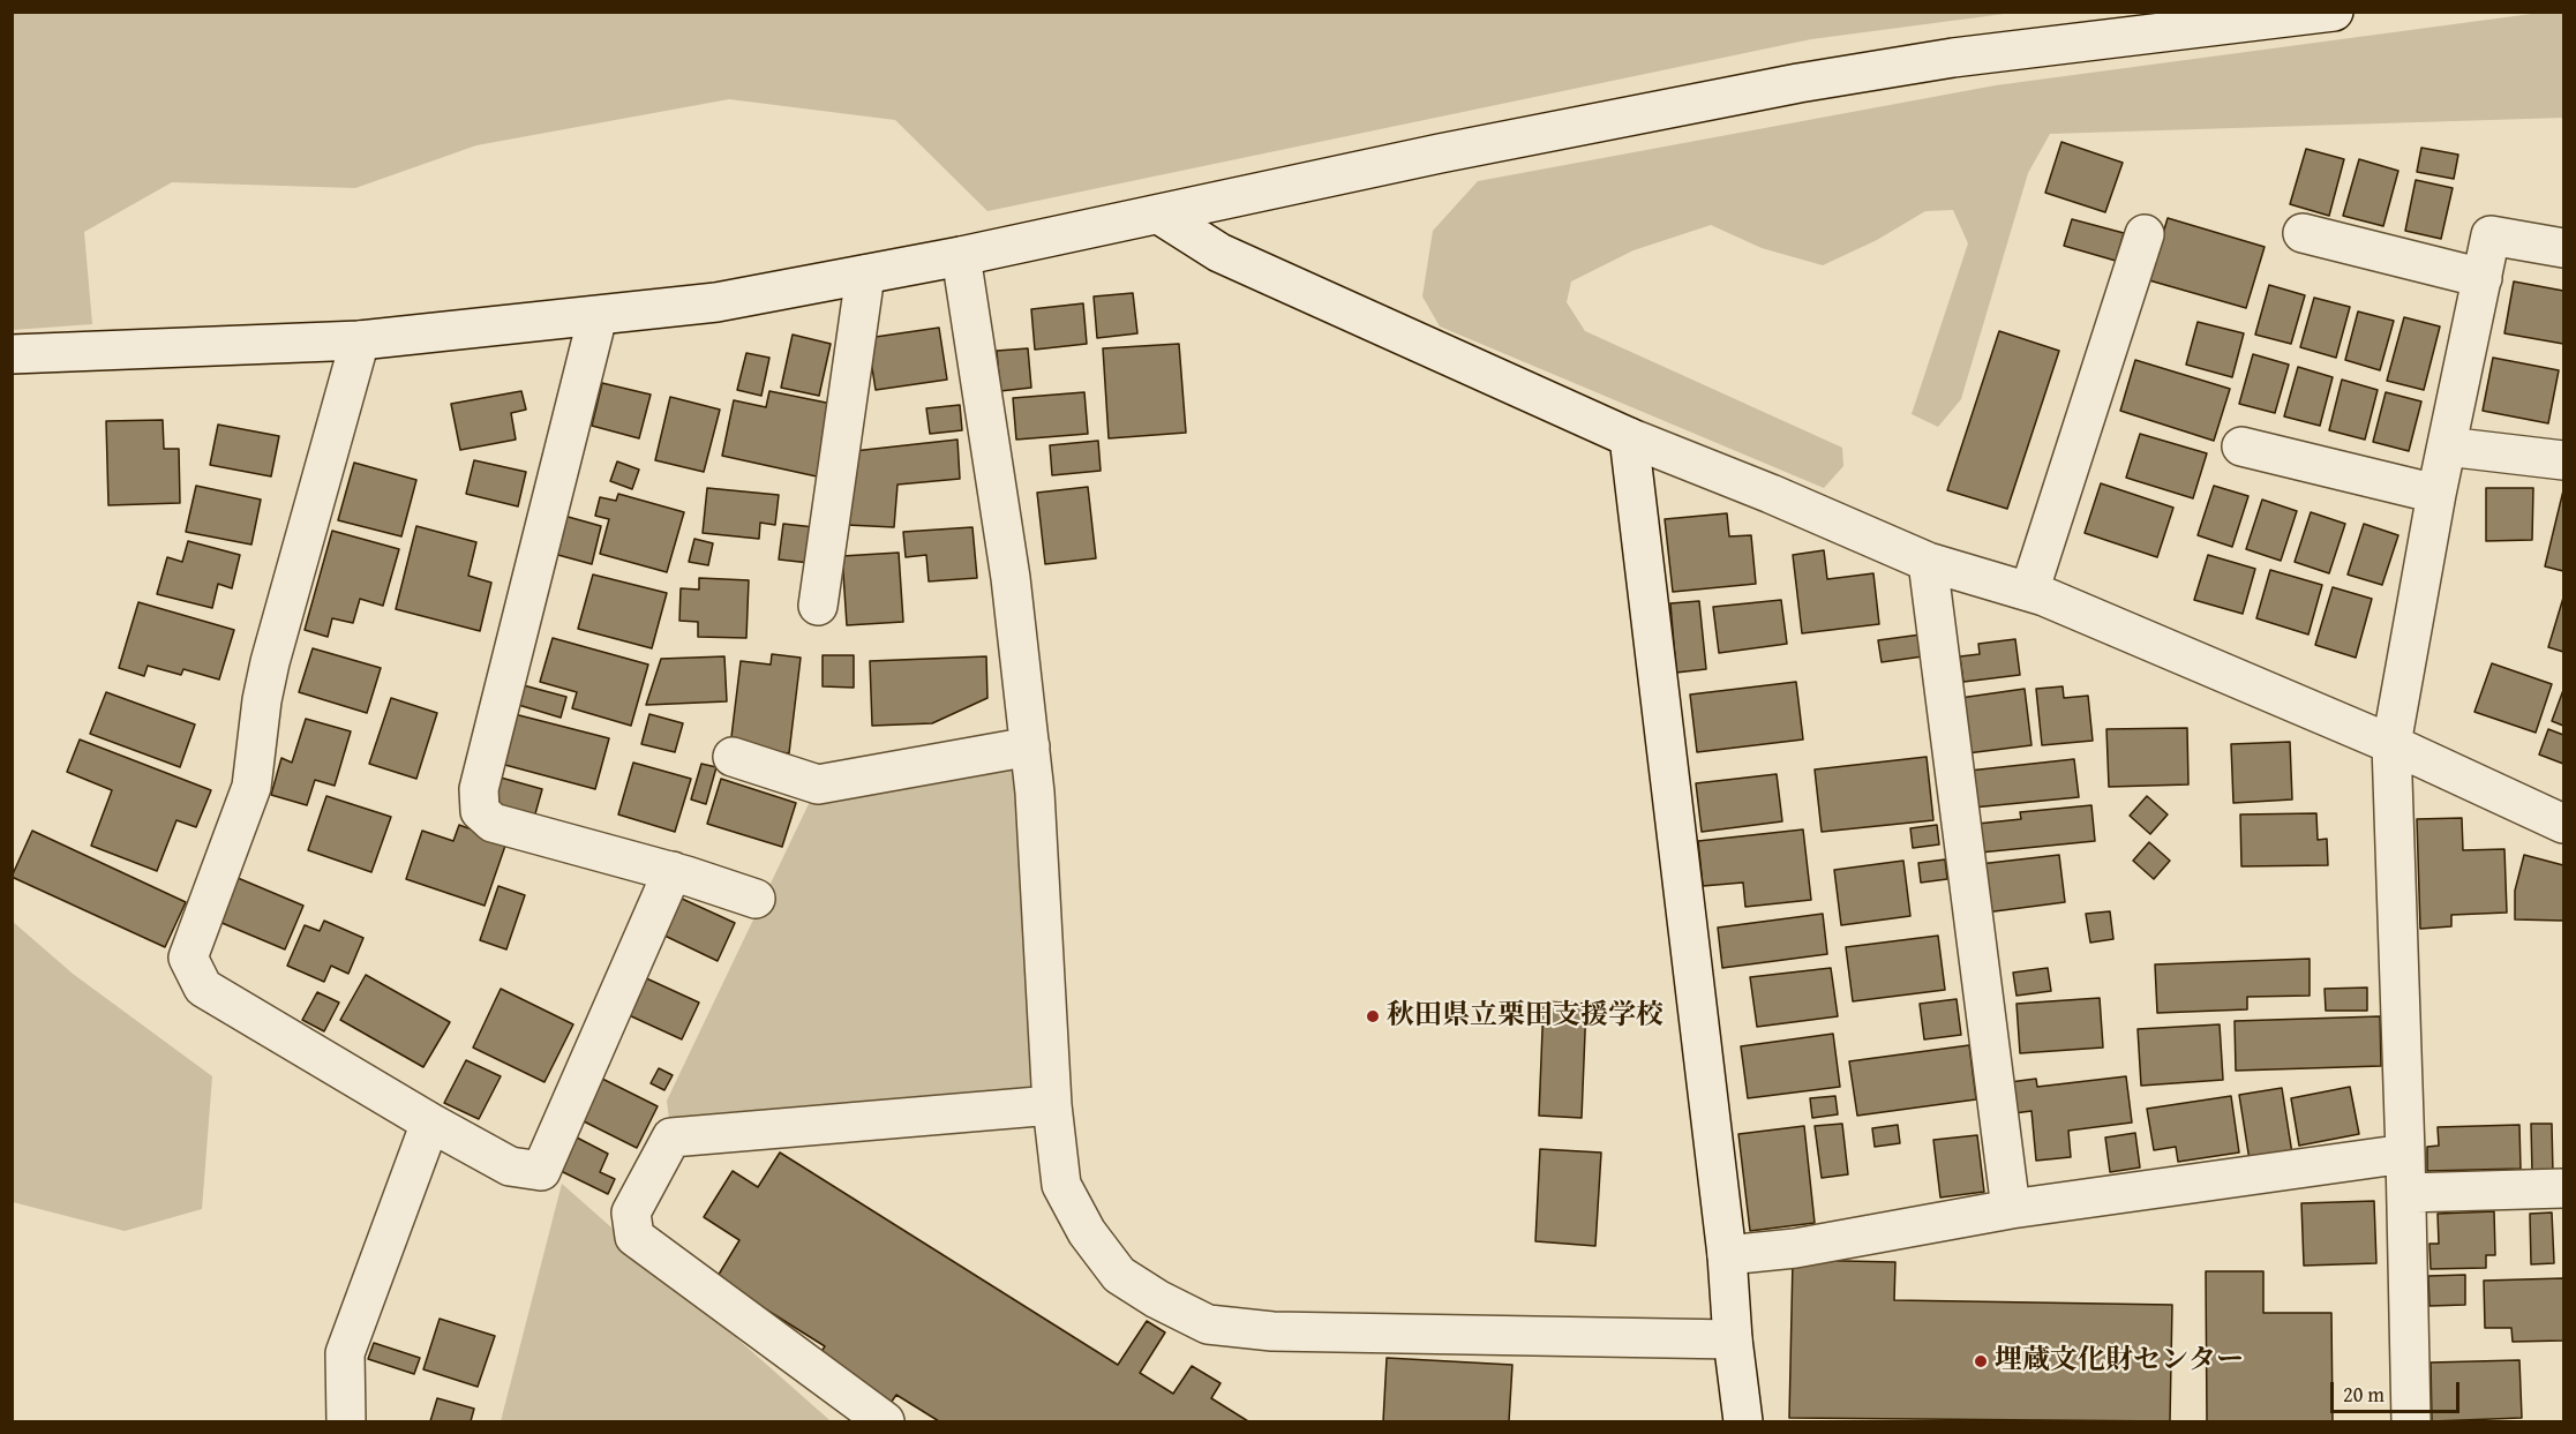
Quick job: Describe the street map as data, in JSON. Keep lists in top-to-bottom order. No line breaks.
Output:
{"places":["秋田県立栗田支援学校","埋蔵文化財センター"],"scale_bar":"20 m"}
